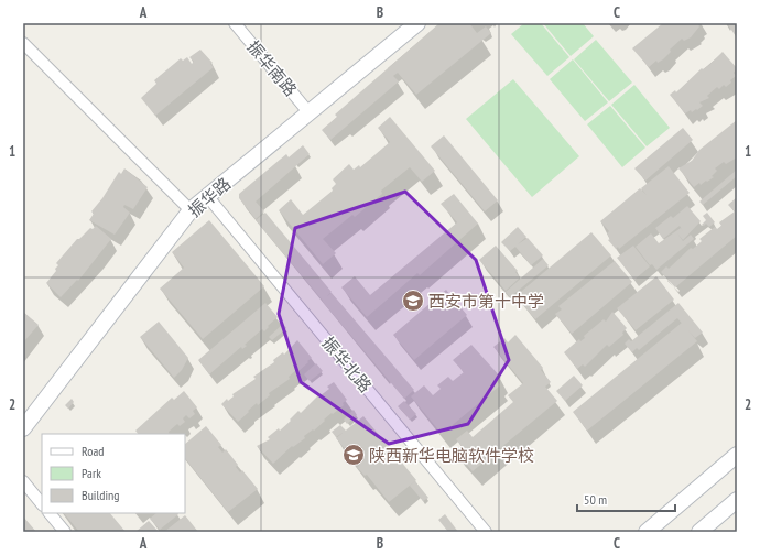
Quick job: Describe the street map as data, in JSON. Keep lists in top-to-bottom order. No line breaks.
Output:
{"streets":{"street":["振华南路","振华路","振华北路"]},"crossings":[["振华南路","振华路"],["振华路","振华北路"]],"places":{"school or university":["西安市第十中学","陕西新华电脑软件学校"]},"legend":["Road","Park","Building"],"scale_bar":"50 m","grid":{"columns":["A","B","C"],"rows":["1","2"]}}
